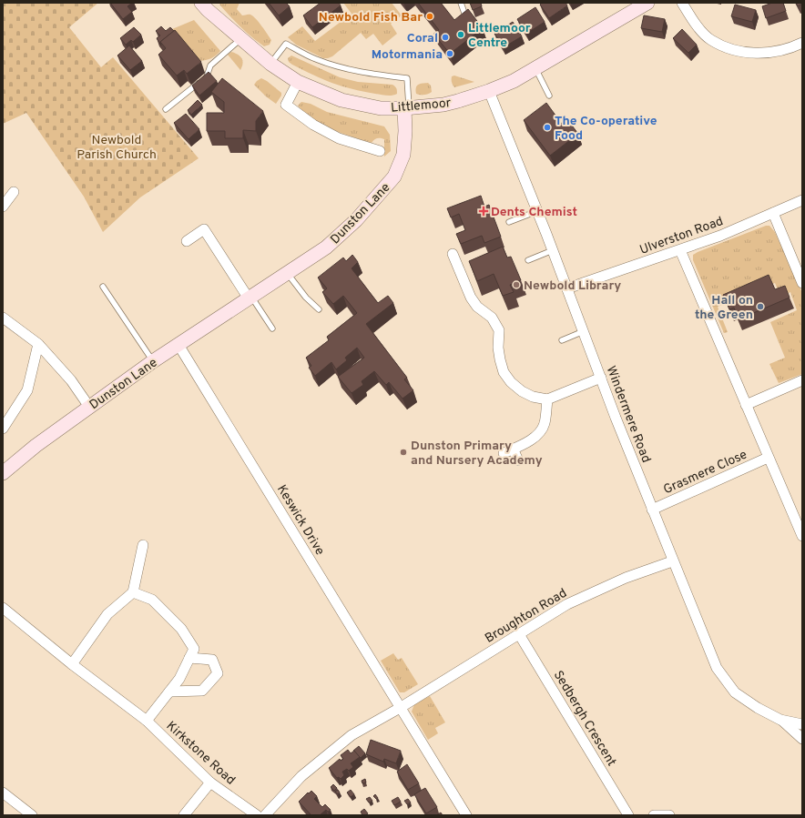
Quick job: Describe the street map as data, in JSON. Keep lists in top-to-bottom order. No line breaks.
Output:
{"streets":{"street":["Littlemoor","Dunston Lane","Ulverston Road","Windermere Road","Grasmere Close","Keswick Drive","Broughton Road","Sedbergh Crescent","Kirkstone Road"]},"crossings":[["Littlemoor","Dunston Lane"],["Littlemoor","Windermere Road"],["Dunston Lane","Keswick Drive"],["Ulverston Road","Windermere Road"],["Ulverston Road","Grasmere Close"],["Windermere Road","Grasmere Close"],["Windermere Road","Broughton Road"],["Keswick Drive","Broughton Road"],["Broughton Road","Sedbergh Crescent"]],"parks":["Newbold Parish Church"],"places":{"other":["Newbold Fish Bar","Littlemoor Centre","Coral","Motormania","The Co-operative Food","Newbold Library","Hall on the Green","Dunston Primary and Nursery Academy"],"health":["Dents Chemist"]}}
